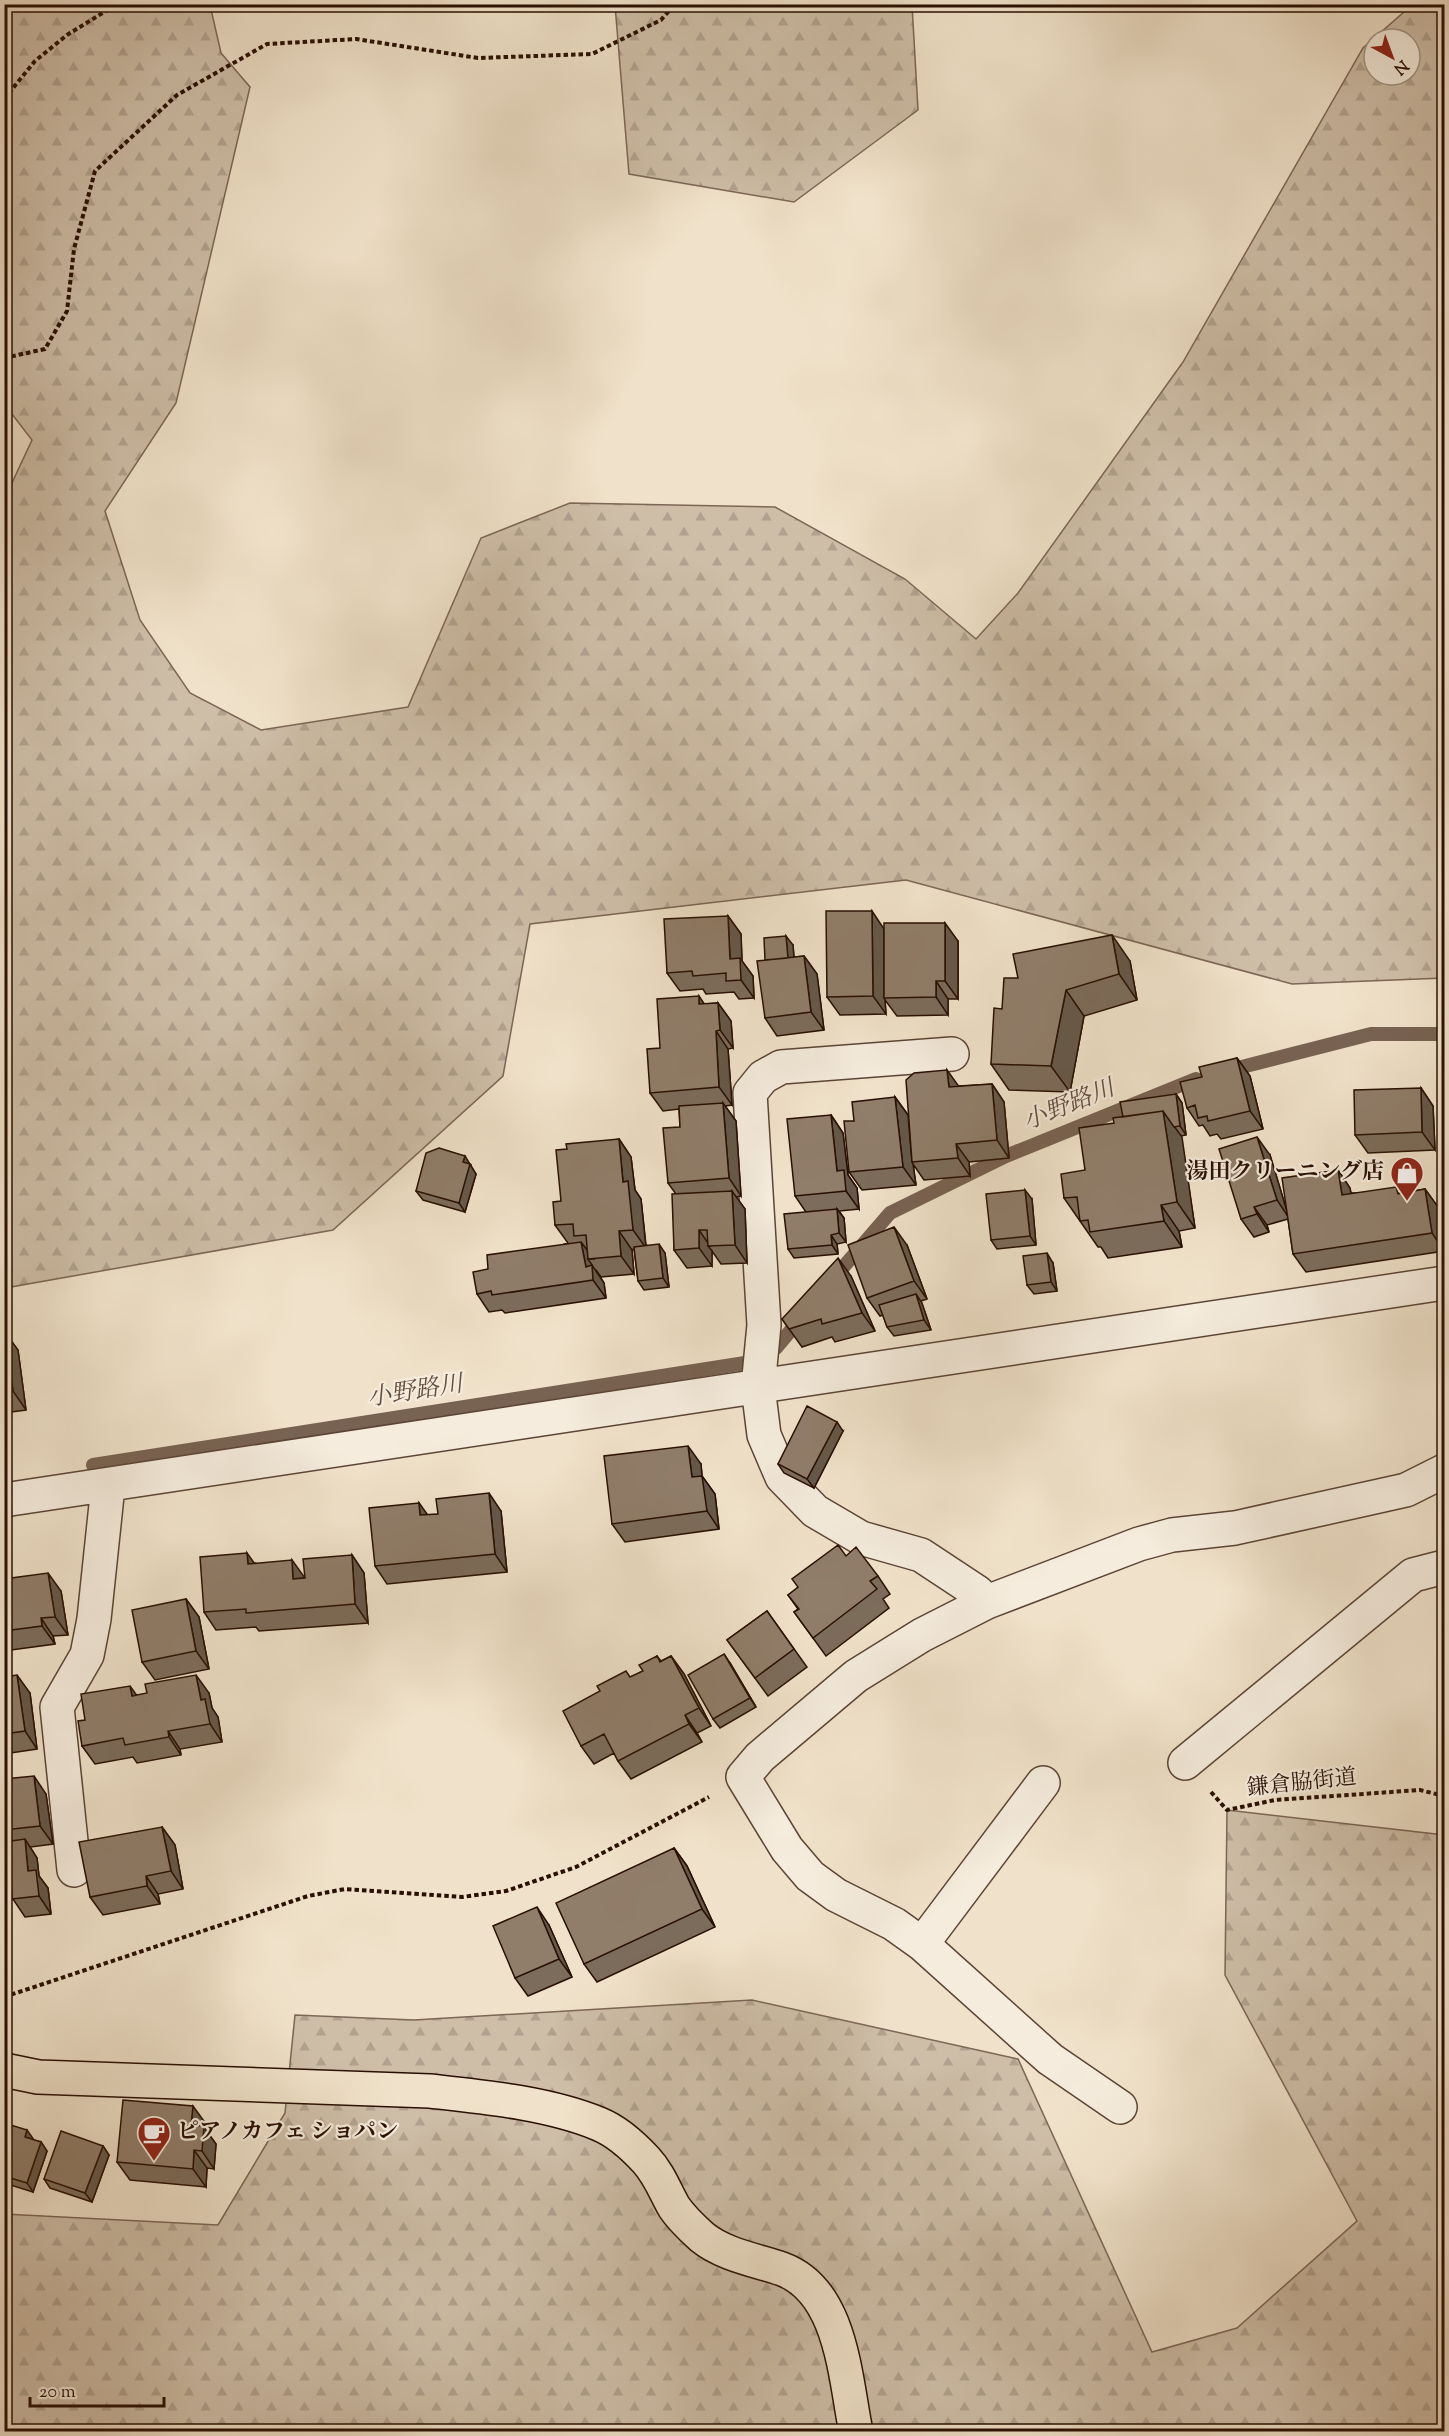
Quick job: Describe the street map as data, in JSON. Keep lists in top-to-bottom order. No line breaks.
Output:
{"streets":{"path":["鎌倉脇街道"]},"water":["小野路川"],"places":{"shop":["湯田クリーニング店"],"cafe":["ピアノカフェ ショパン"]},"scale_bar":"20 m","north":"bottom right"}
